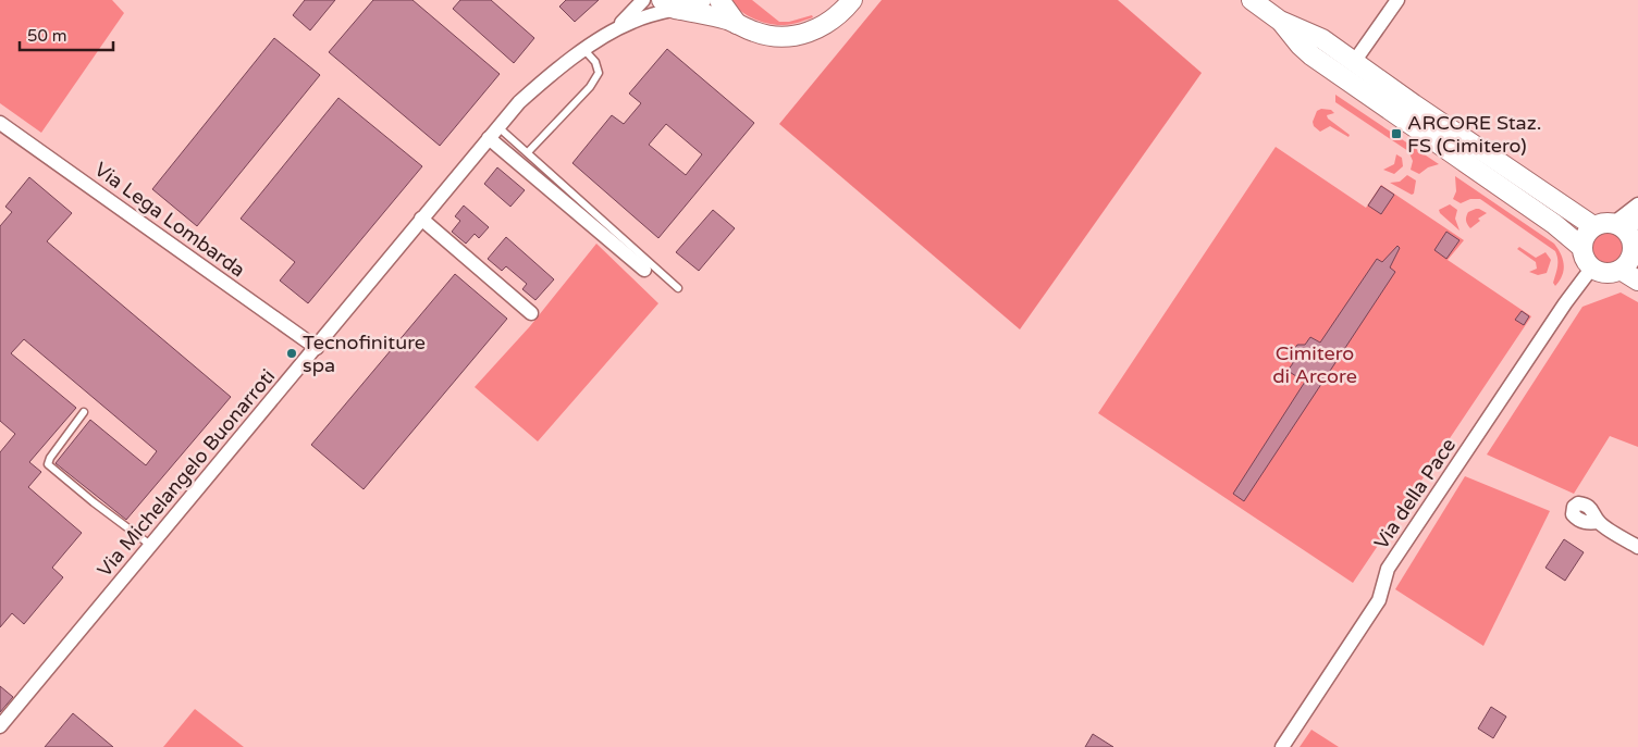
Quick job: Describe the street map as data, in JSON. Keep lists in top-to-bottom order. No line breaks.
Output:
{"streets":{"street":["Via Lega Lombarda","Via Michelangelo Buonarroti","Via della Pace"]},"crossings":[["Via Lega Lombarda","Via Michelangelo Buonarroti"]],"parks":["Cimitero di Arcore"],"places":{"transit":["ARCORE Staz. FS (Cimitero)"],"other":["Tecnofiniture spa"]},"scale_bar":"50 m"}
